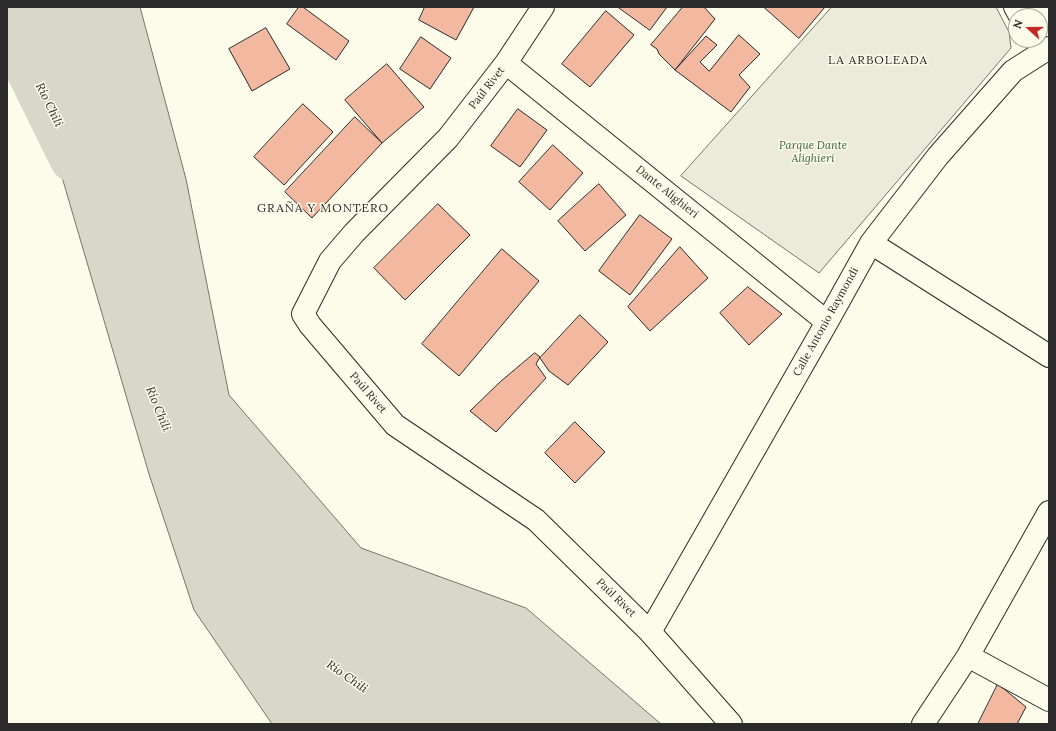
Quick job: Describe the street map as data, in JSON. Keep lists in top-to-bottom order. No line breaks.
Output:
{"streets":{"street":["Paúl Rivet","Dante Alighieri","Calle Antonio Raymondi"]},"crossings":[["Paúl Rivet","Dante Alighieri"],["Paúl Rivet","Calle Antonio Raymondi"],["Dante Alighieri","Calle Antonio Raymondi"]],"districts":["LA ARBOLEADA","GRAÑA Y MONTERO"],"water":["Río Chili"],"parks":["Parque Dante Alighieri"],"north":"left"}
